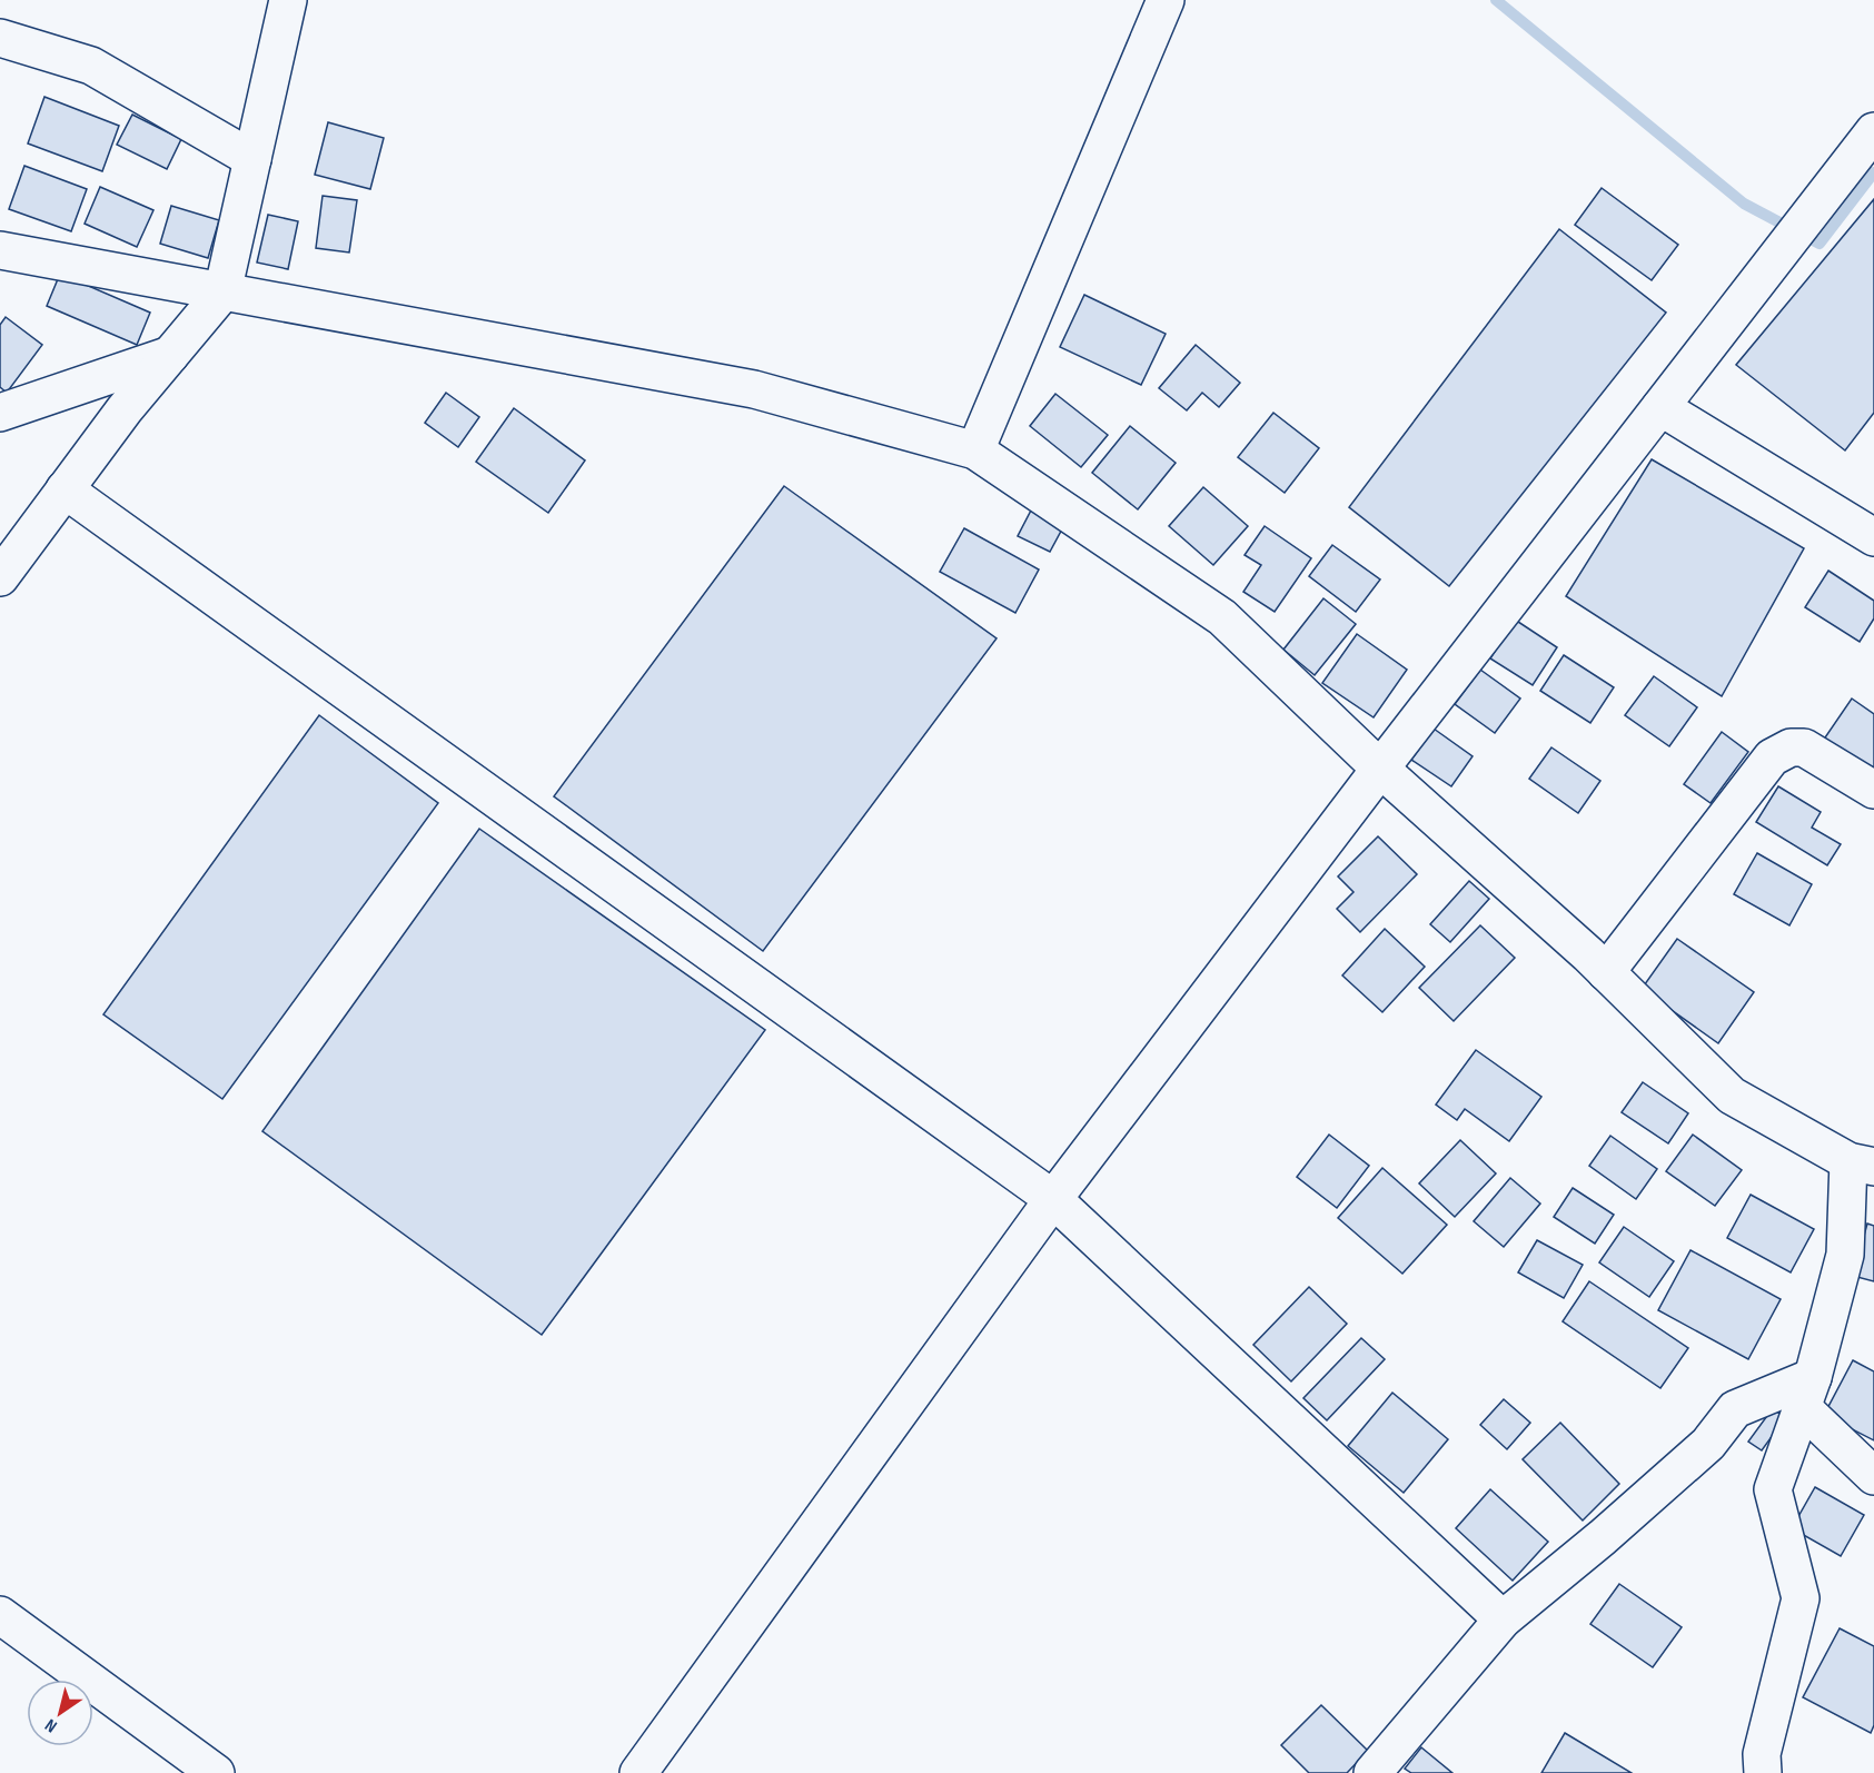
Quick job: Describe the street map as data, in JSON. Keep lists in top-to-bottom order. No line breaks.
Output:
{"north":"bottom left"}
